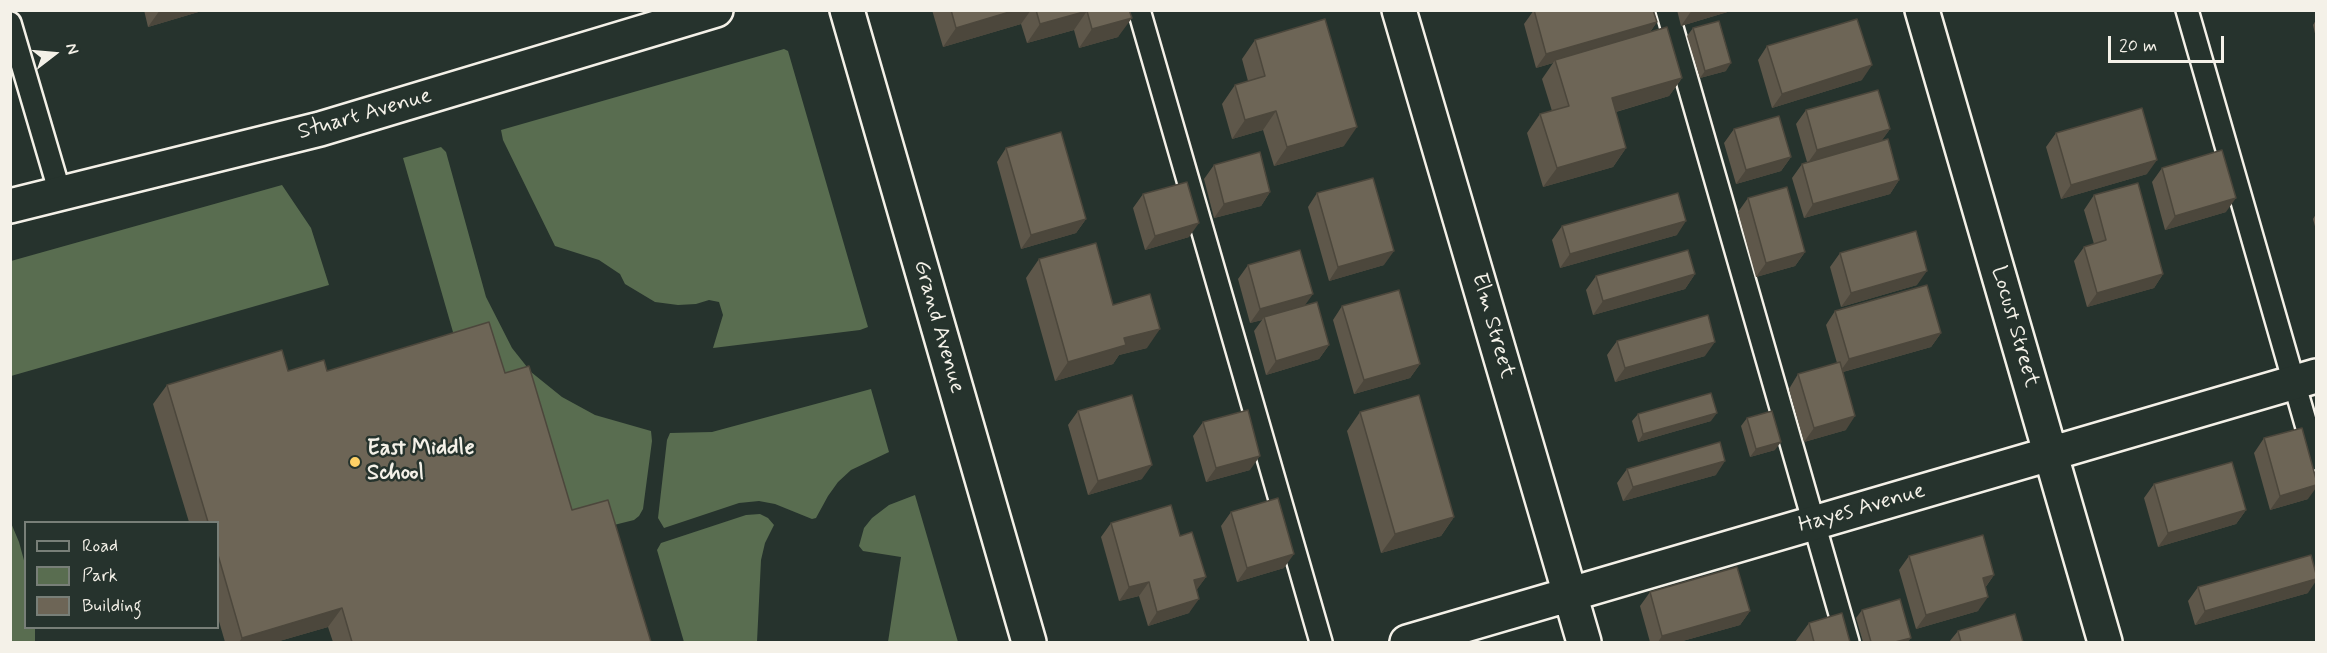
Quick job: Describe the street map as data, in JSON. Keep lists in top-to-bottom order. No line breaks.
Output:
{"streets":{"street":["Stuart Avenue","Elm Street","Grand Avenue","Locust Street","Hayes Avenue"]},"crossings":[["Elm Street","Hayes Avenue"],["Locust Street","Hayes Avenue"]],"places":["East Middle School"],"legend":["Road","Park","Building"],"scale_bar":"20 m","north":"right"}
